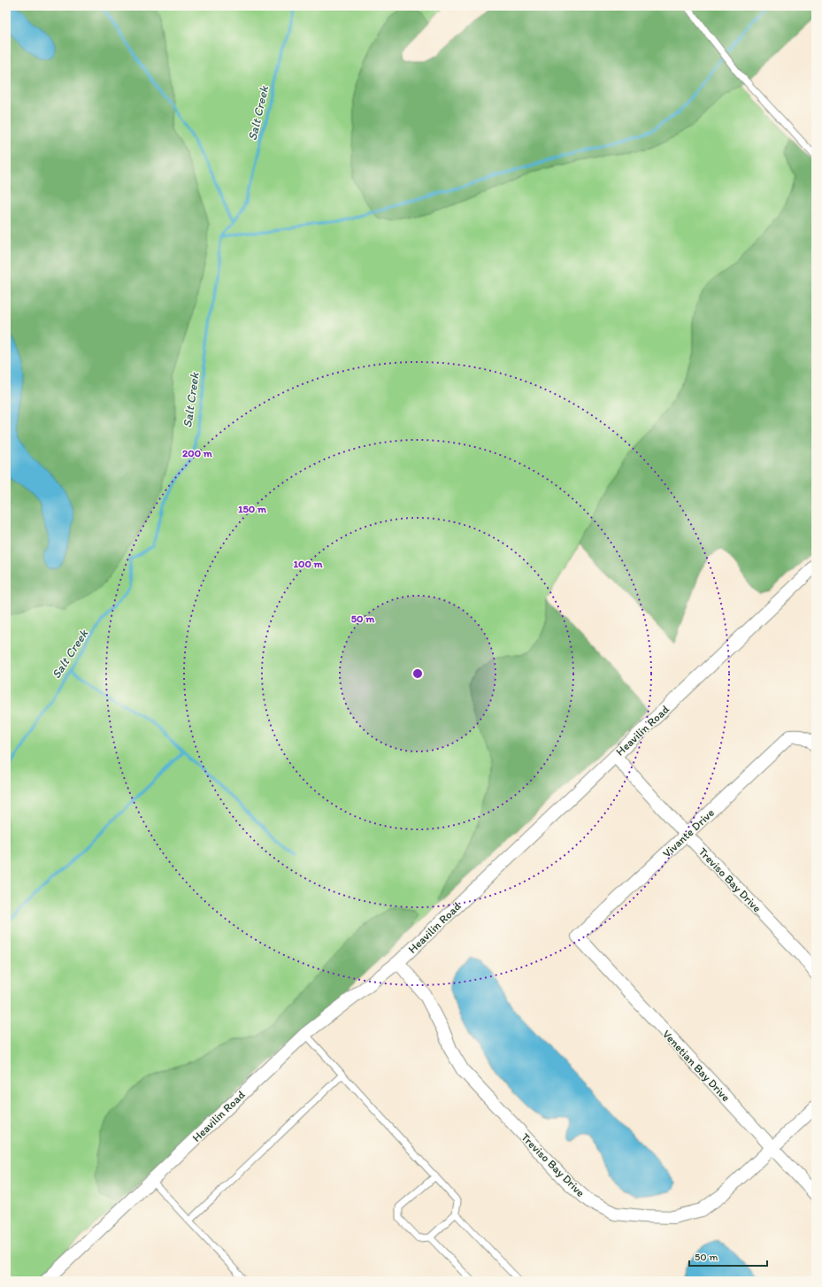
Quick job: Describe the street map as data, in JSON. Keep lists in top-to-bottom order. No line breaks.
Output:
{"streets":{"street":["Heavilin Road","Vivante Drive","Treviso Bay Drive","Venetian Bay Drive"]},"crossings":[["Heavilin Road","Treviso Bay Drive"],["Vivante Drive","Treviso Bay Drive"],["Vivante Drive","Venetian Bay Drive"],["Treviso Bay Drive","Venetian Bay Drive"]],"water":["Salt Creek"],"scale_bar":"50 m","rings":["200 m","150 m","100 m","50 m"]}
